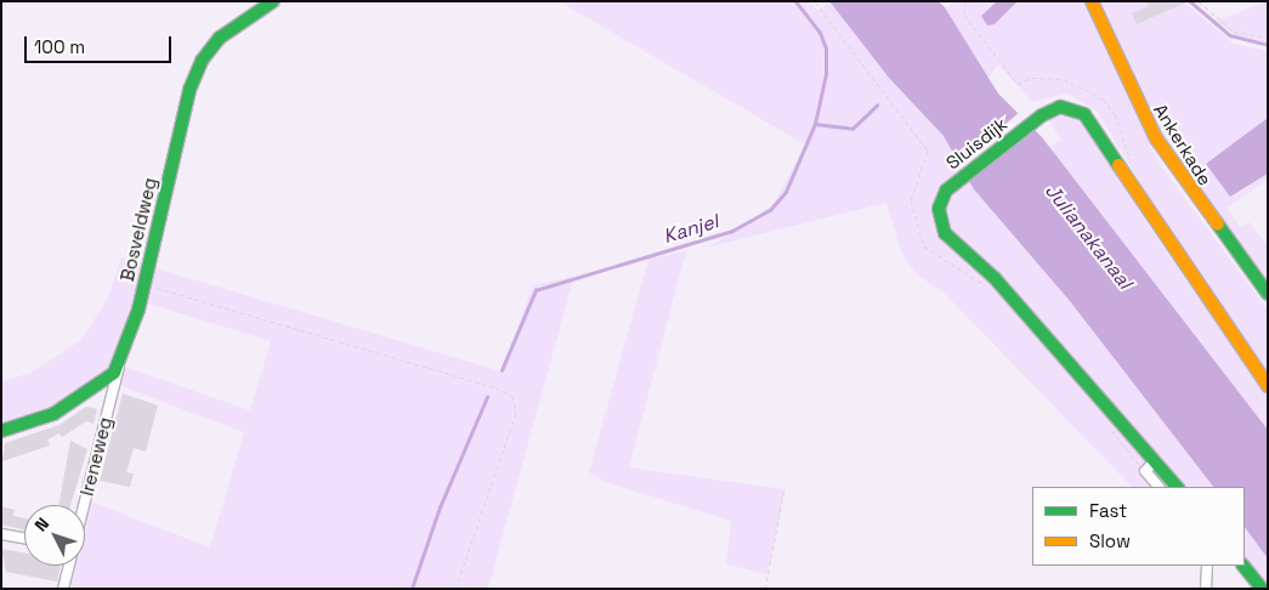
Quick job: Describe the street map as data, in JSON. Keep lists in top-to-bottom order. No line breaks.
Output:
{"streets":{"street":["Sluisdijk","Ankerkade","Bosveldweg","Ireneweg"]},"crossings":[["Bosveldweg","Ireneweg"]],"water":["Kanjel","Julianakanaal"],"legend":["Fast","Slow"],"scale_bar":"100 m","north":"top left"}
